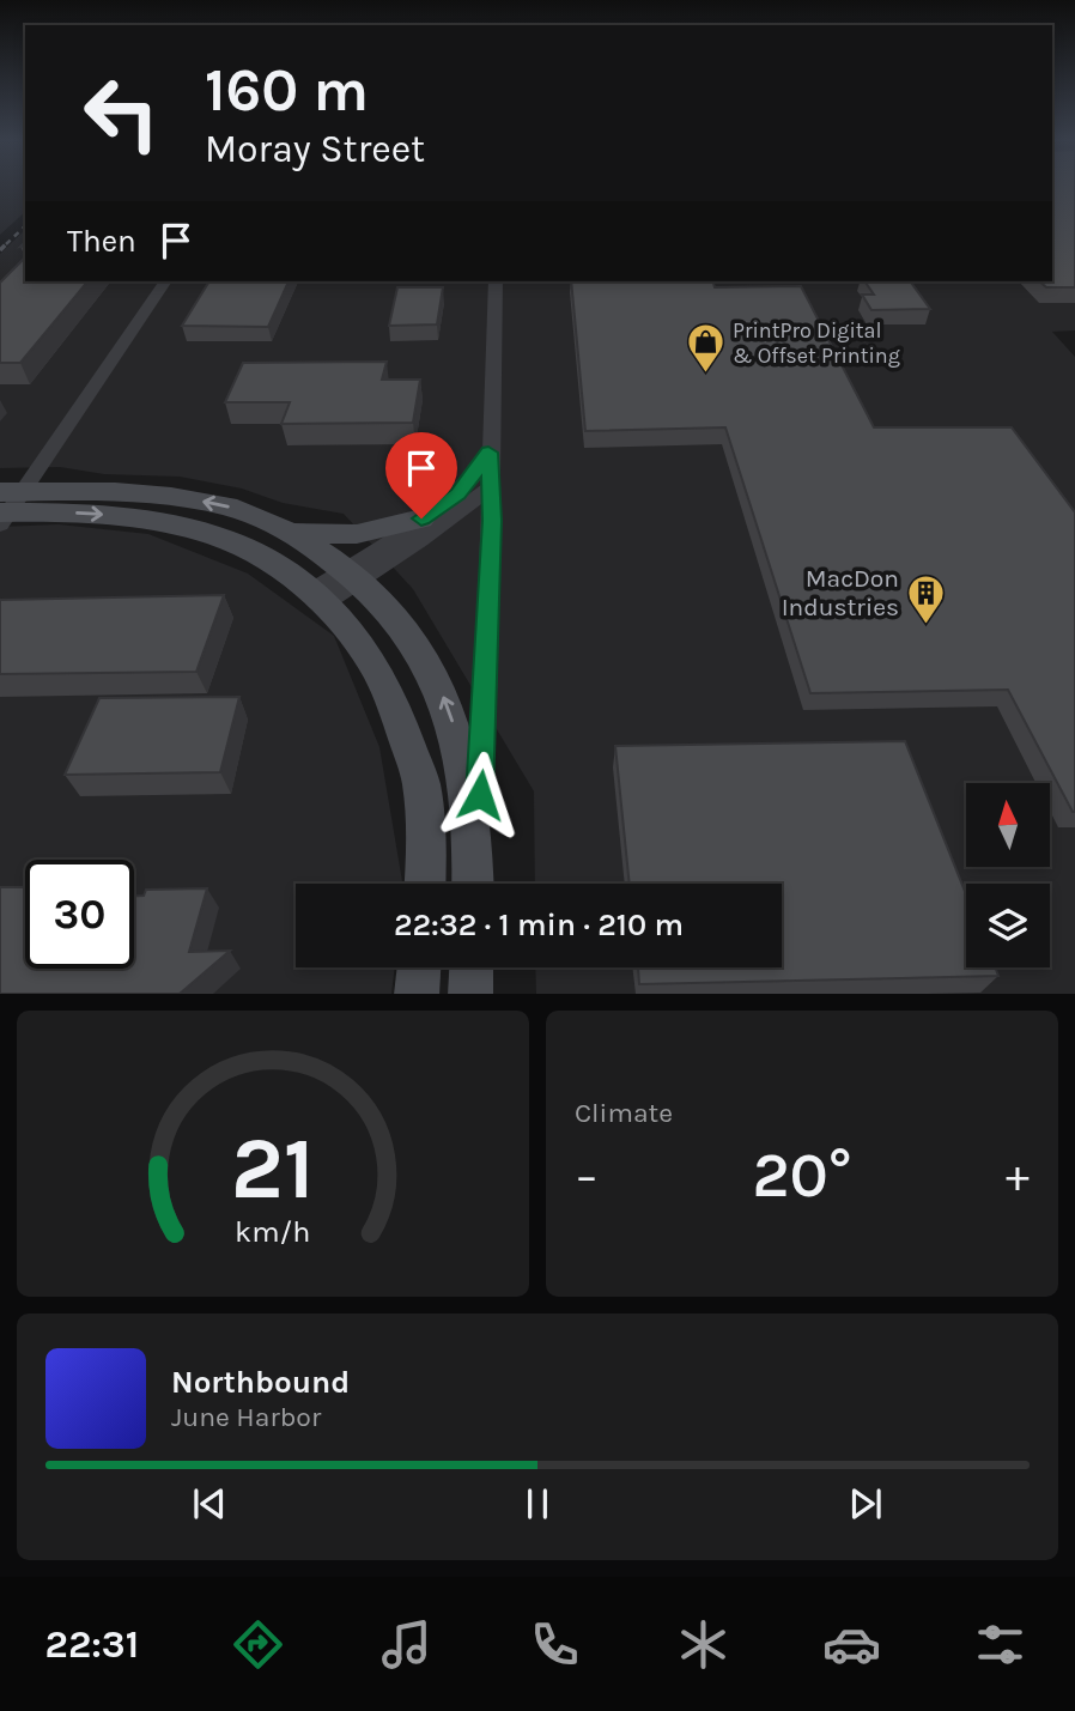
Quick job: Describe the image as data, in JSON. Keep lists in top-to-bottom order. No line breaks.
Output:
{"places":{"shop":["PrintPro Digital & Offset Printing"],"building":["MacDon Industries"]},"north":"top","page":{"turn":["160 m","Moray Street"],"then":"Then","limit":"30","trip":"22:32 · 1 min · 210 m","tile":"Climate","heat":["−","20°","+"],"song":["Northbound","June Harbor"],"tabs":"22:31","gauge":["21","km/h"]}}
